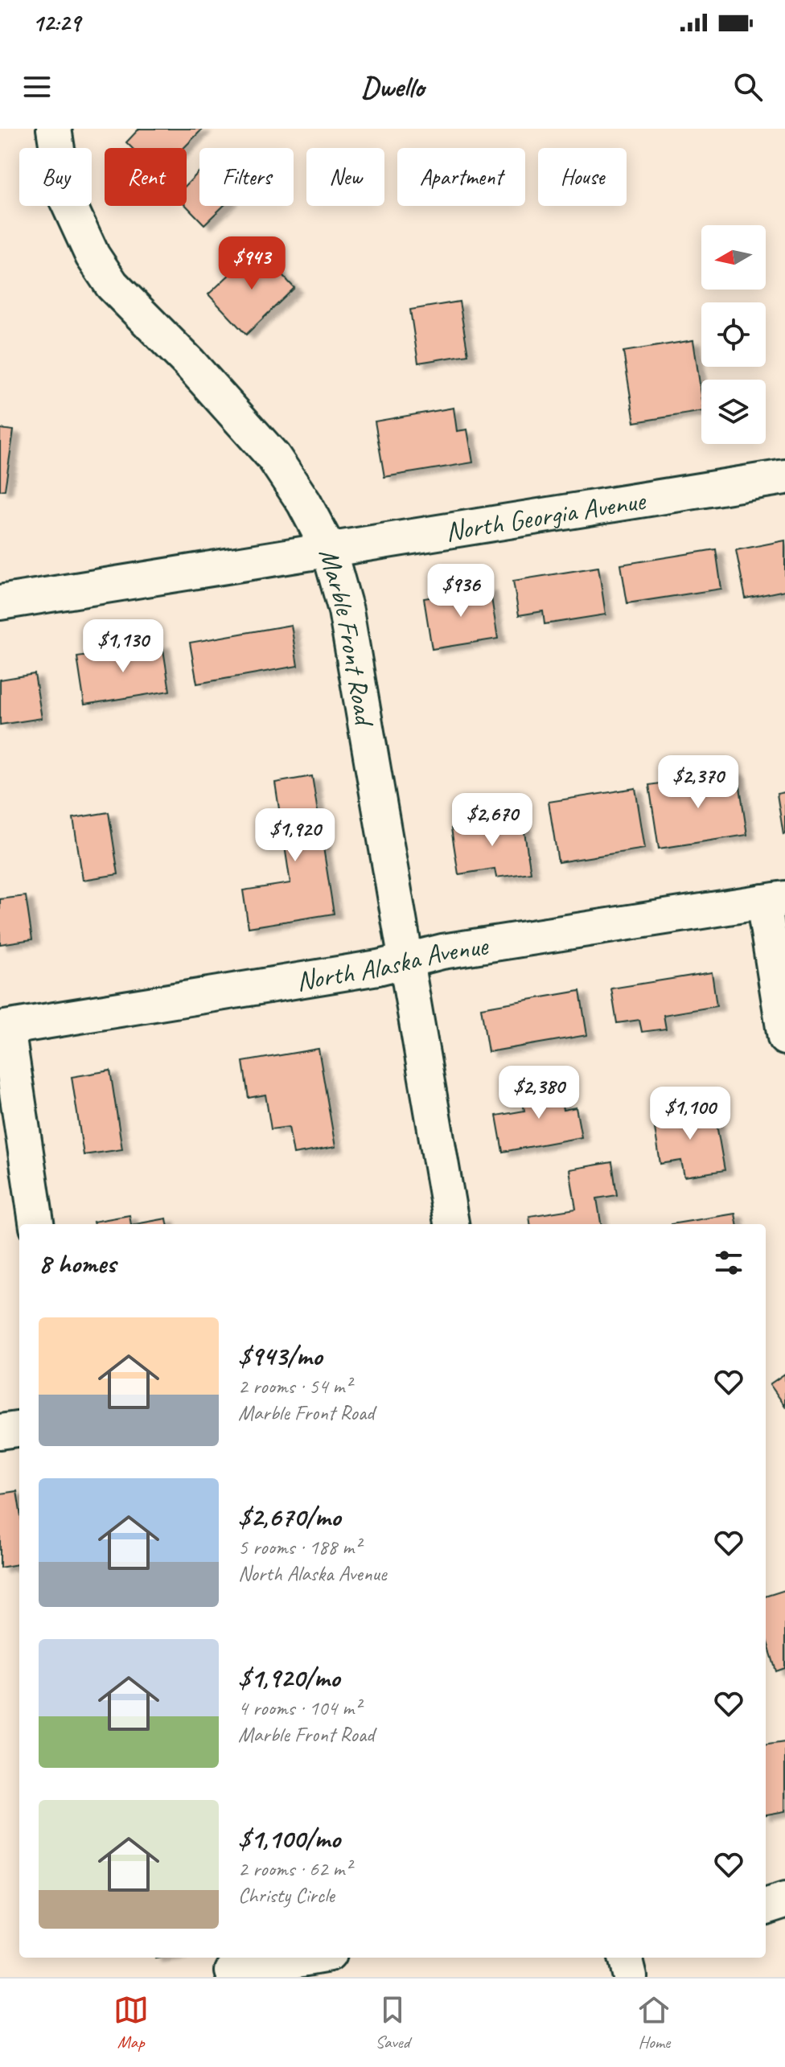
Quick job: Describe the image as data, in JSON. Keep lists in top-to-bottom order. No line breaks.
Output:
{"streets":{"street":["North Georgia Avenue","Marble Front Road","North Alaska Avenue"]},"crossings":[["North Georgia Avenue","Marble Front Road"],["Marble Front Road","North Alaska Avenue"]],"north":"left","page":{"status":"12:29","header":"Dwello","chip":["Buy","Rent","Filters","New","Apartment","House"],"price":["$943","$936","$1,130","$2,370","$2,670","$1,920","$2,380","$1,100"],"heading":"8 homes","list":[{"name":"$943/mo","note":"2 rooms · 54 m² · Marble Front Road"},{"name":"$2,670/mo","note":"5 rooms · 188 m² · North Alaska Avenue"},{"name":"$1,920/mo","note":"4 rooms · 104 m² · Marble Front Road"},{"name":"$1,100/mo","note":"2 rooms · 62 m² · Christy Circle"}],"tabs":["Map","Saved","Home"]}}
